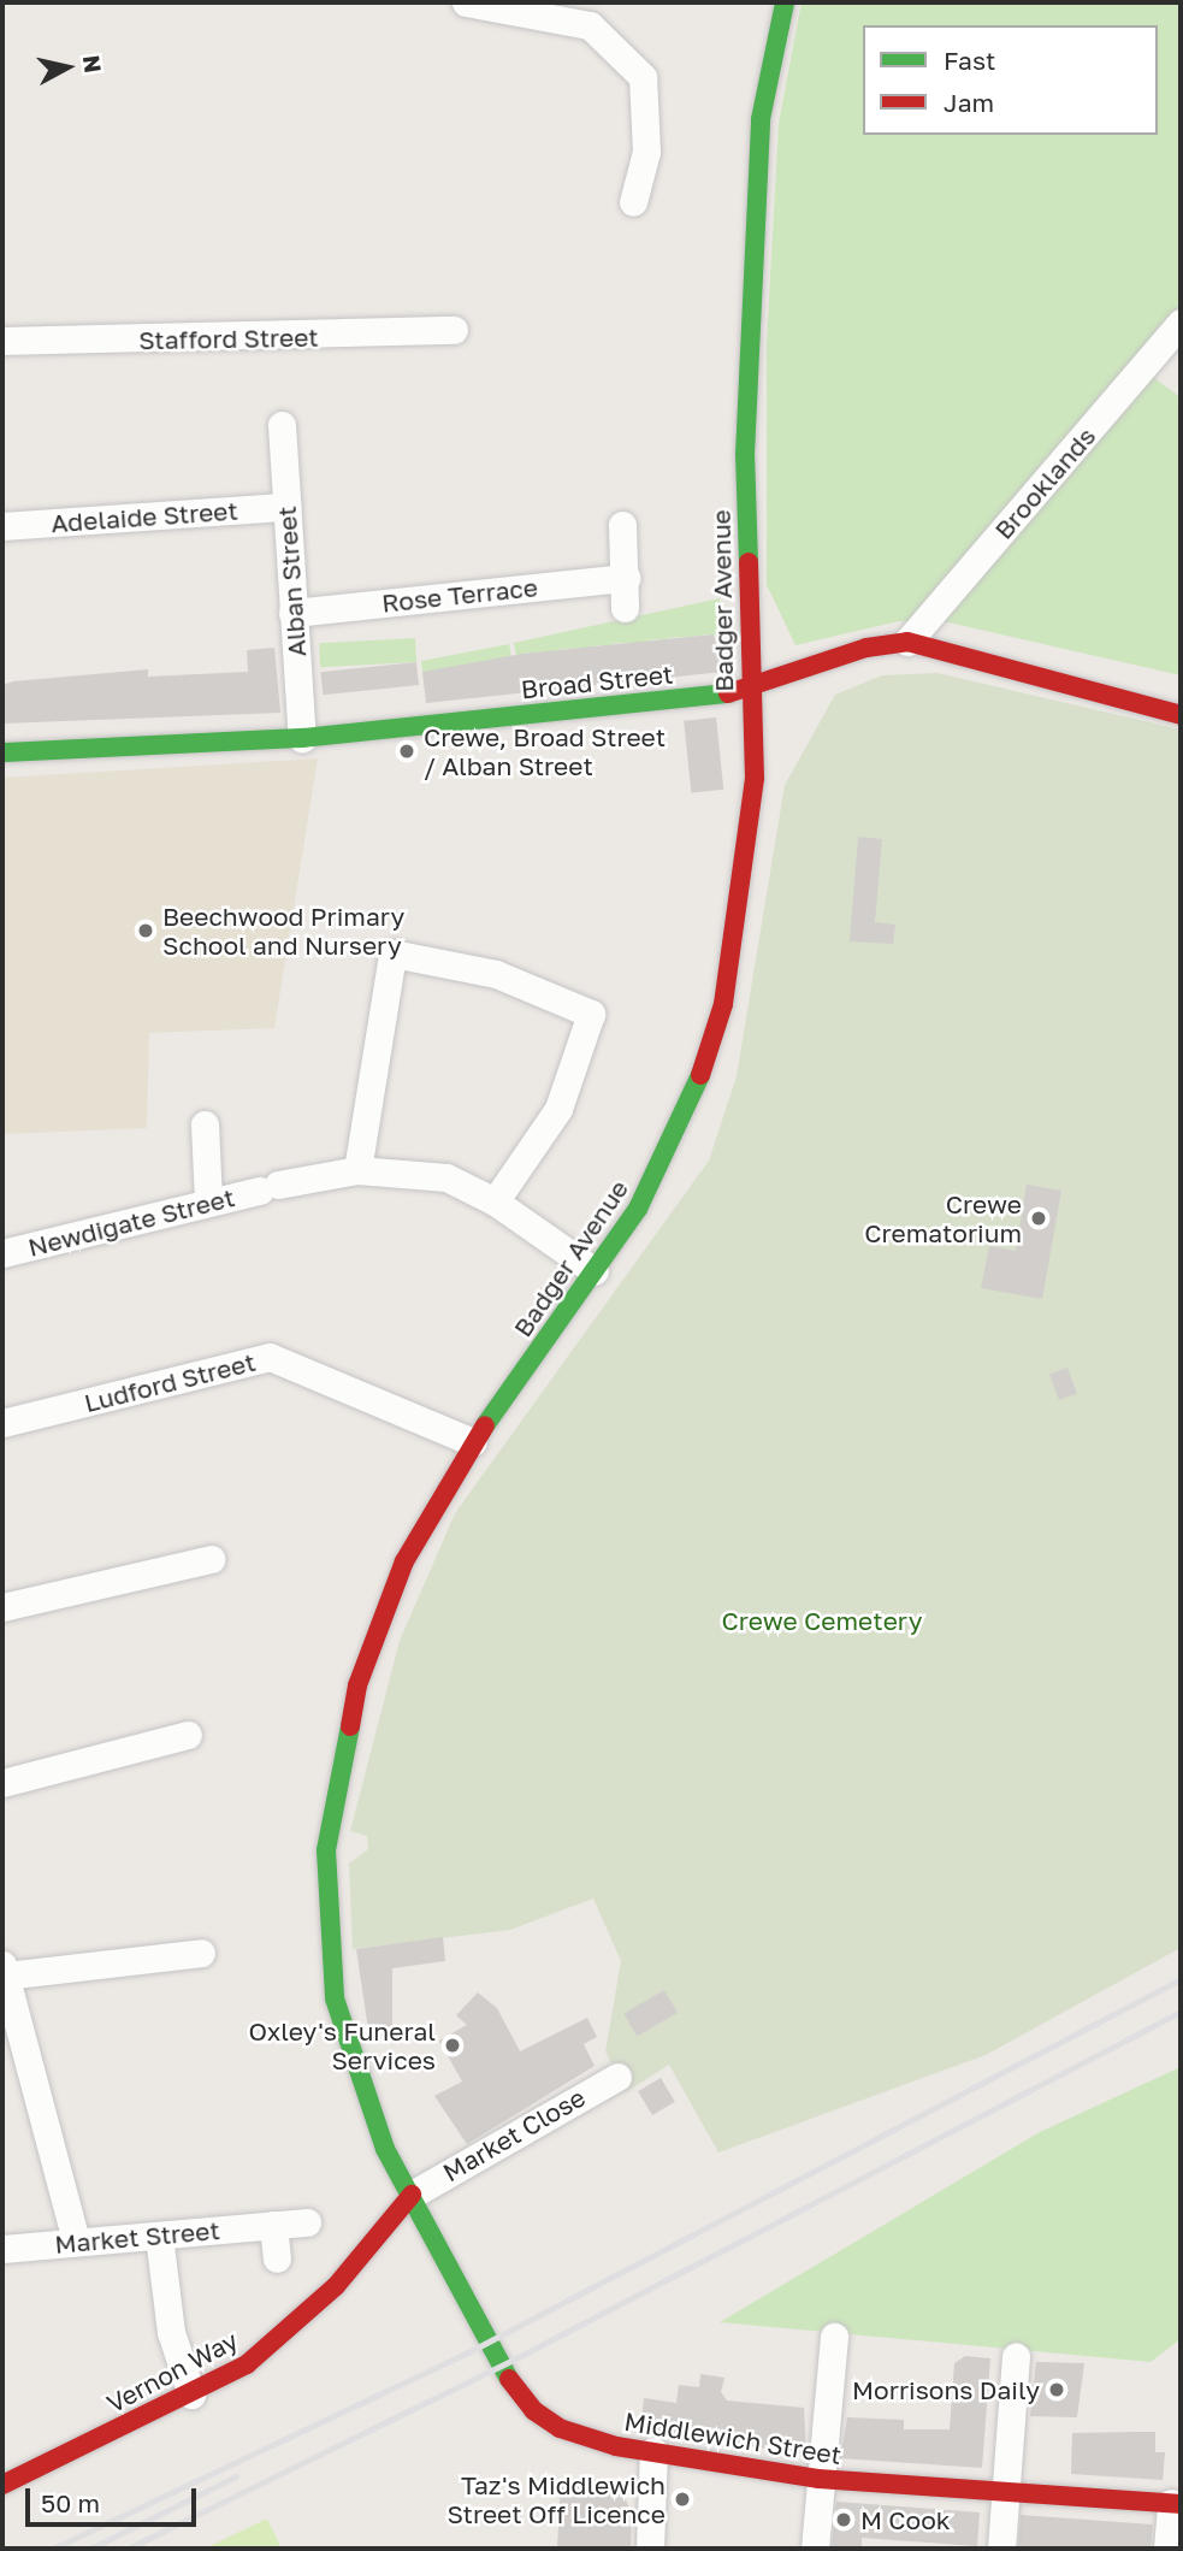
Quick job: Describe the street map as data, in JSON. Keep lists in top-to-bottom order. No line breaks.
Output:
{"streets":{"street":["Stafford Street","Brooklands","Adelaide Street","Alban Street","Rose Terrace","Badger Avenue","Broad Street","Newdigate Street","Ludford Street","Market Close","Market Street","Vernon Way","Middlewich Street"]},"crossings":[["Brooklands","Broad Street"],["Adelaide Street","Alban Street"],["Alban Street","Rose Terrace"],["Alban Street","Broad Street"],["Badger Avenue","Broad Street"],["Badger Avenue","Newdigate Street"],["Badger Avenue","Ludford Street"],["Badger Avenue","Market Close"],["Badger Avenue","Vernon Way"],["Badger Avenue","Middlewich Street"],["Market Close","Vernon Way"],["Market Close","Middlewich Street"],["Vernon Way","Middlewich Street"]],"parks":["Crewe Cemetery"],"places":["Crewe, Broad Street / Alban Street","Beechwood Primary School and Nursery","Crewe Crematorium","Oxley's Funeral Services","Morrisons Daily","Taz's Middlewich Street Off Licence","M Cook"],"legend":["Fast","Jam"],"scale_bar":"50 m","north":"right"}
